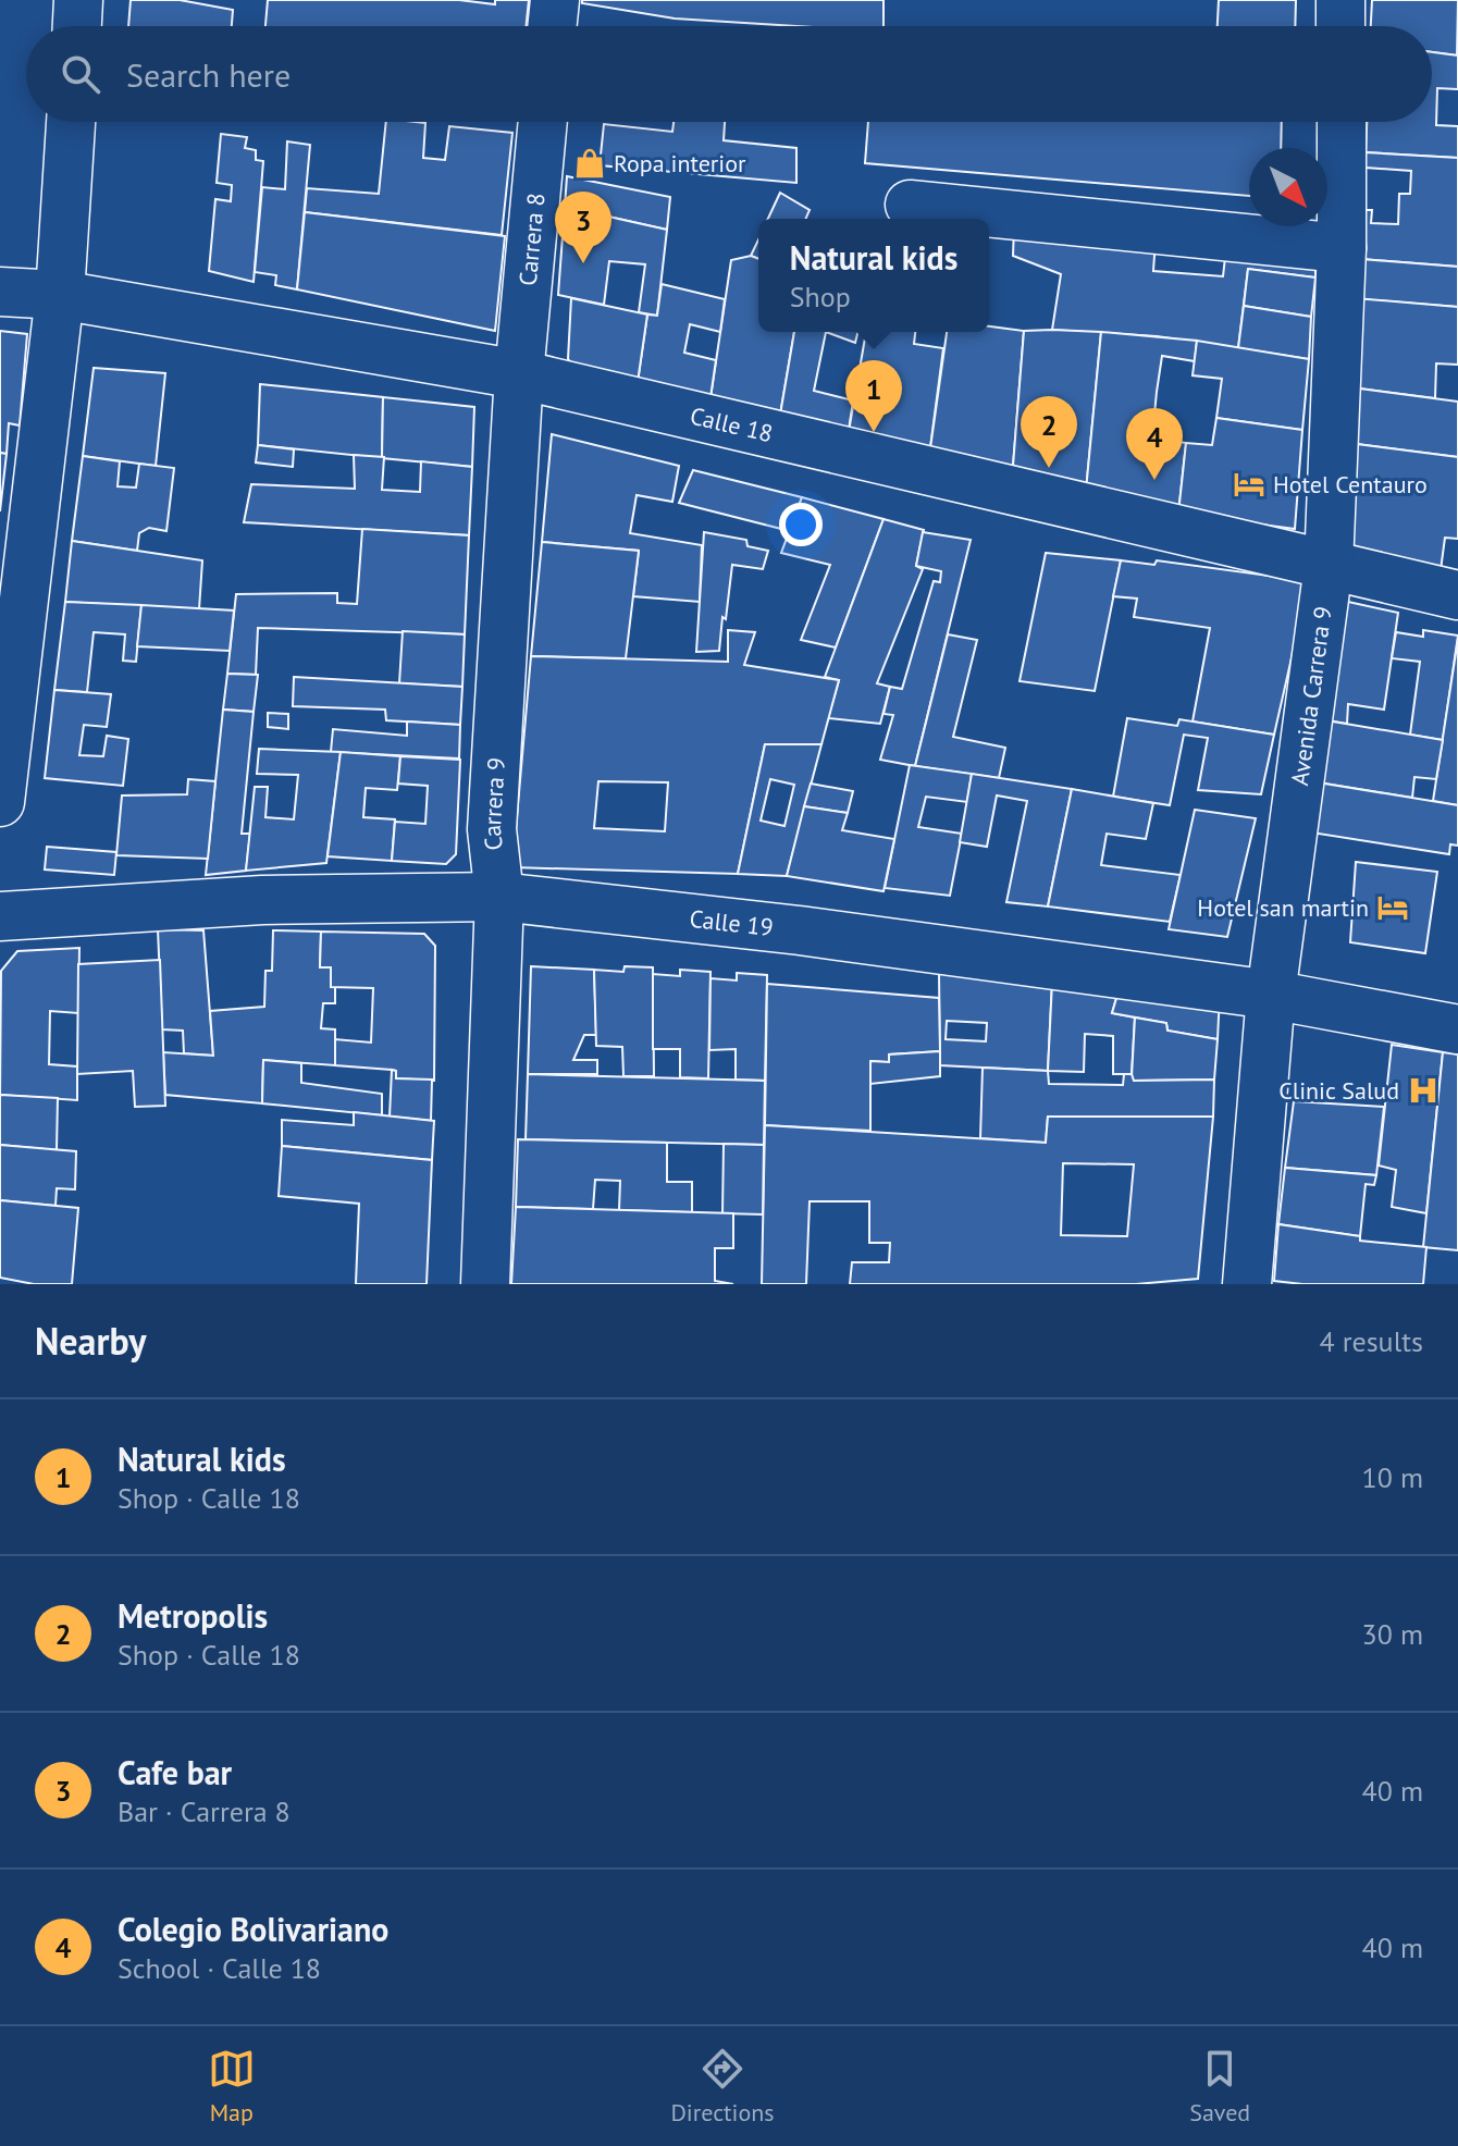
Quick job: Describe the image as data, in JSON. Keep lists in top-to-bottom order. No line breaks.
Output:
{"streets":{"street":["Carrera 8","Calle 18","Avenida Carrera 9","Carrera 9","Calle 19"]},"crossings":[["Carrera 8","Calle 18"],["Carrera 8","Carrera 9"],["Calle 18","Avenida Carrera 9"],["Calle 18","Carrera 9"],["Avenida Carrera 9","Calle 19"],["Carrera 9","Calle 19"]],"places":{"shop":["Ropa interior"],"hotel":["Hotel Centauro","Hotel san martin"],"hospital":["Clinic Salud"]},"north":"bottom right","page":{"search":"Search here","pins":["3","1","2","4"],"popup":["Natural kids","Shop"],"heading":["Nearby","4 results"],"list":[{"mark":"1","name":"Natural kids","note":"Shop · Calle 18","value":"10 m"},{"mark":"2","name":"Metropolis","note":"Shop · Calle 18","value":"30 m"},{"mark":"3","name":"Cafe bar","note":"Bar · Carrera 8","value":"40 m"},{"mark":"4","name":"Colegio Bolivariano","note":"School · Calle 18","value":"40 m"}],"nav":["Map","Directions","Saved"]}}
